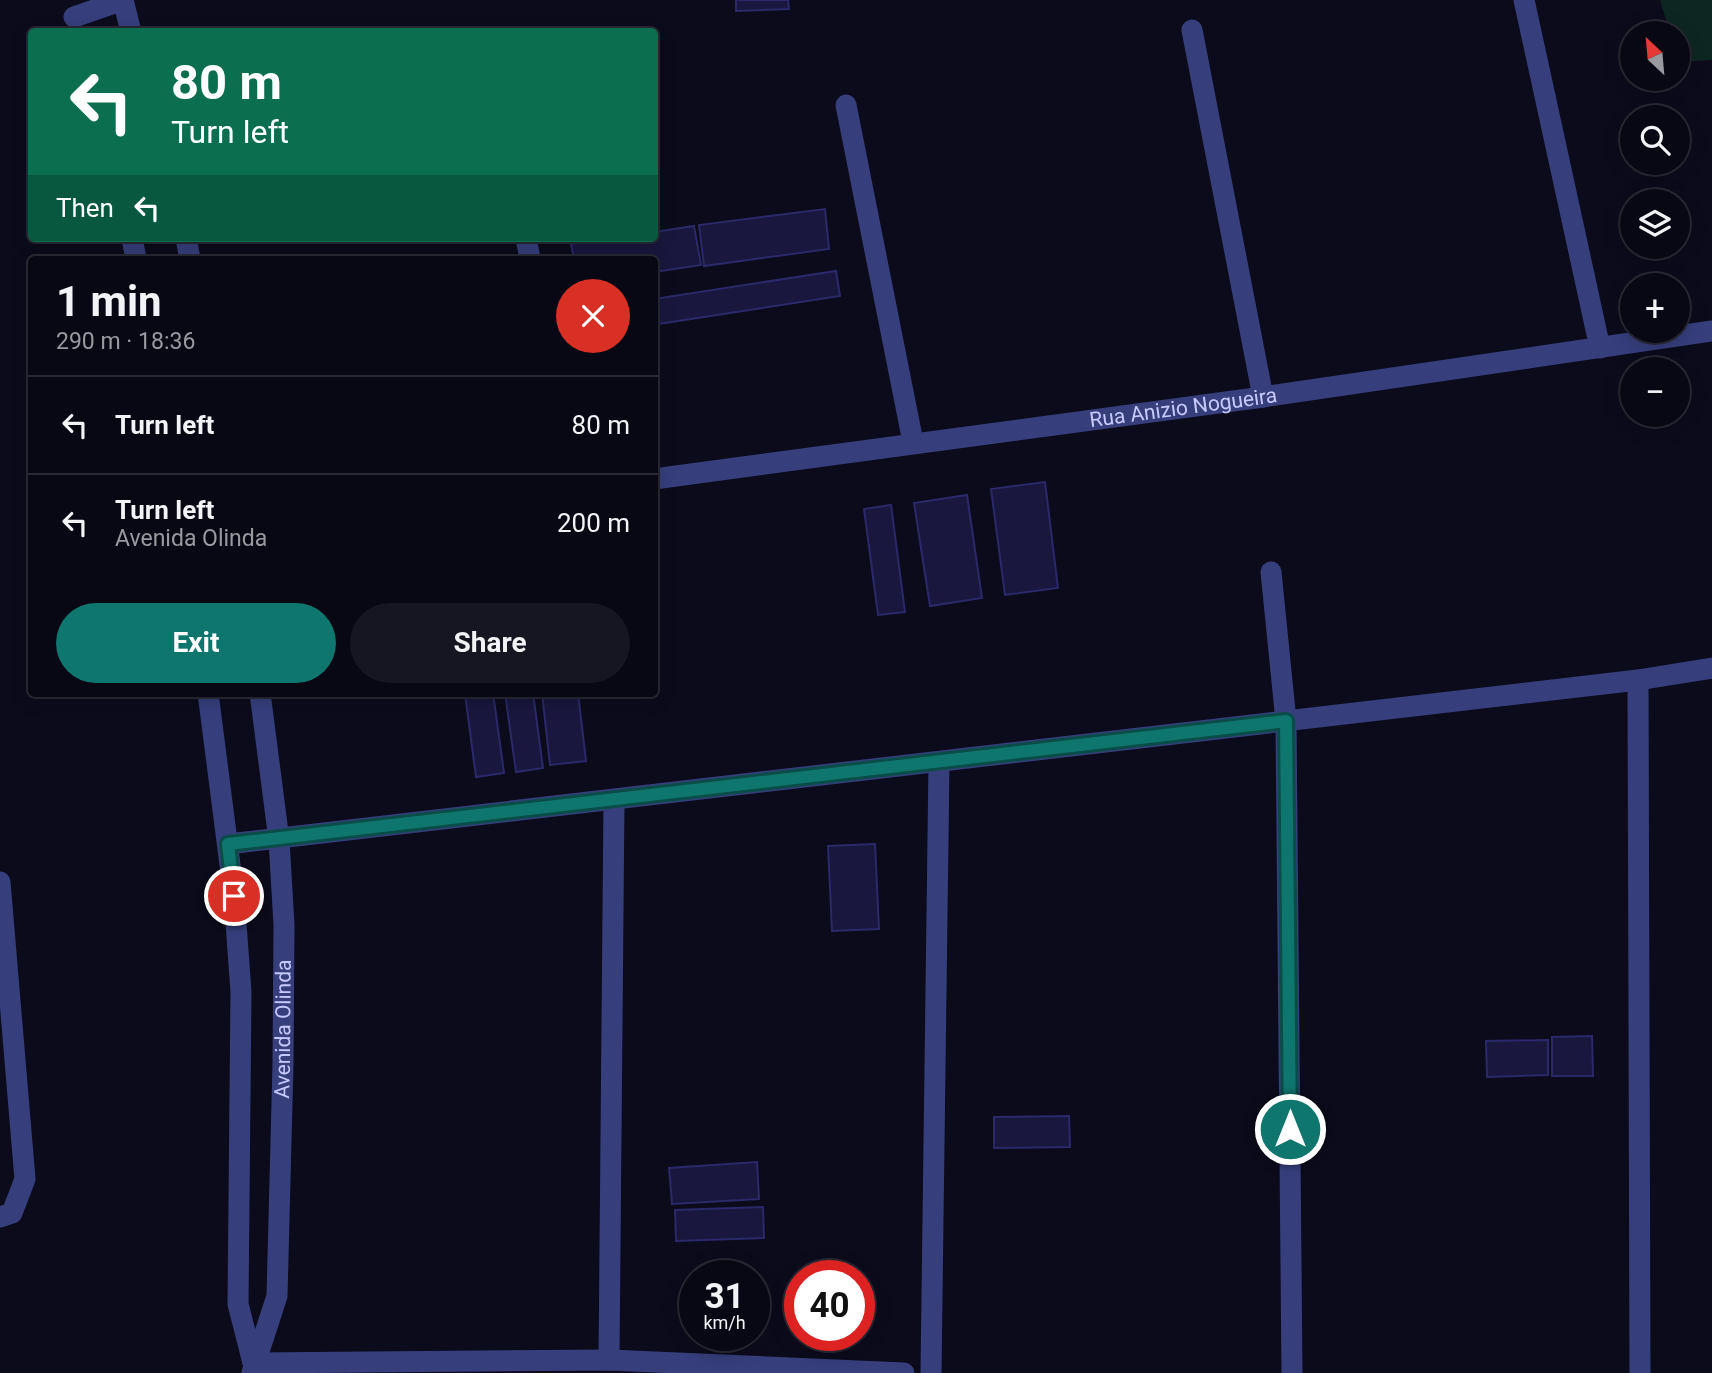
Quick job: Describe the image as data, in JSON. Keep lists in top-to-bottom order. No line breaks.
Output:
{"streets":{"street":["Rua Anizio Nogueira","Avenida Olinda"]},"north":"top left","page":{"map_buttons":["+","−"],"turn":["80 m","Turn left"],"then":"Then","heading":["1 min","290 m · 18:36"],"list":[{"name":"Turn left","value":"80 m"},{"name":"Turn left","note":"Avenida Olinda","value":"200 m"}],"buttons":["Exit","Share"],"speed":"31 km/h","limit":"40"}}
